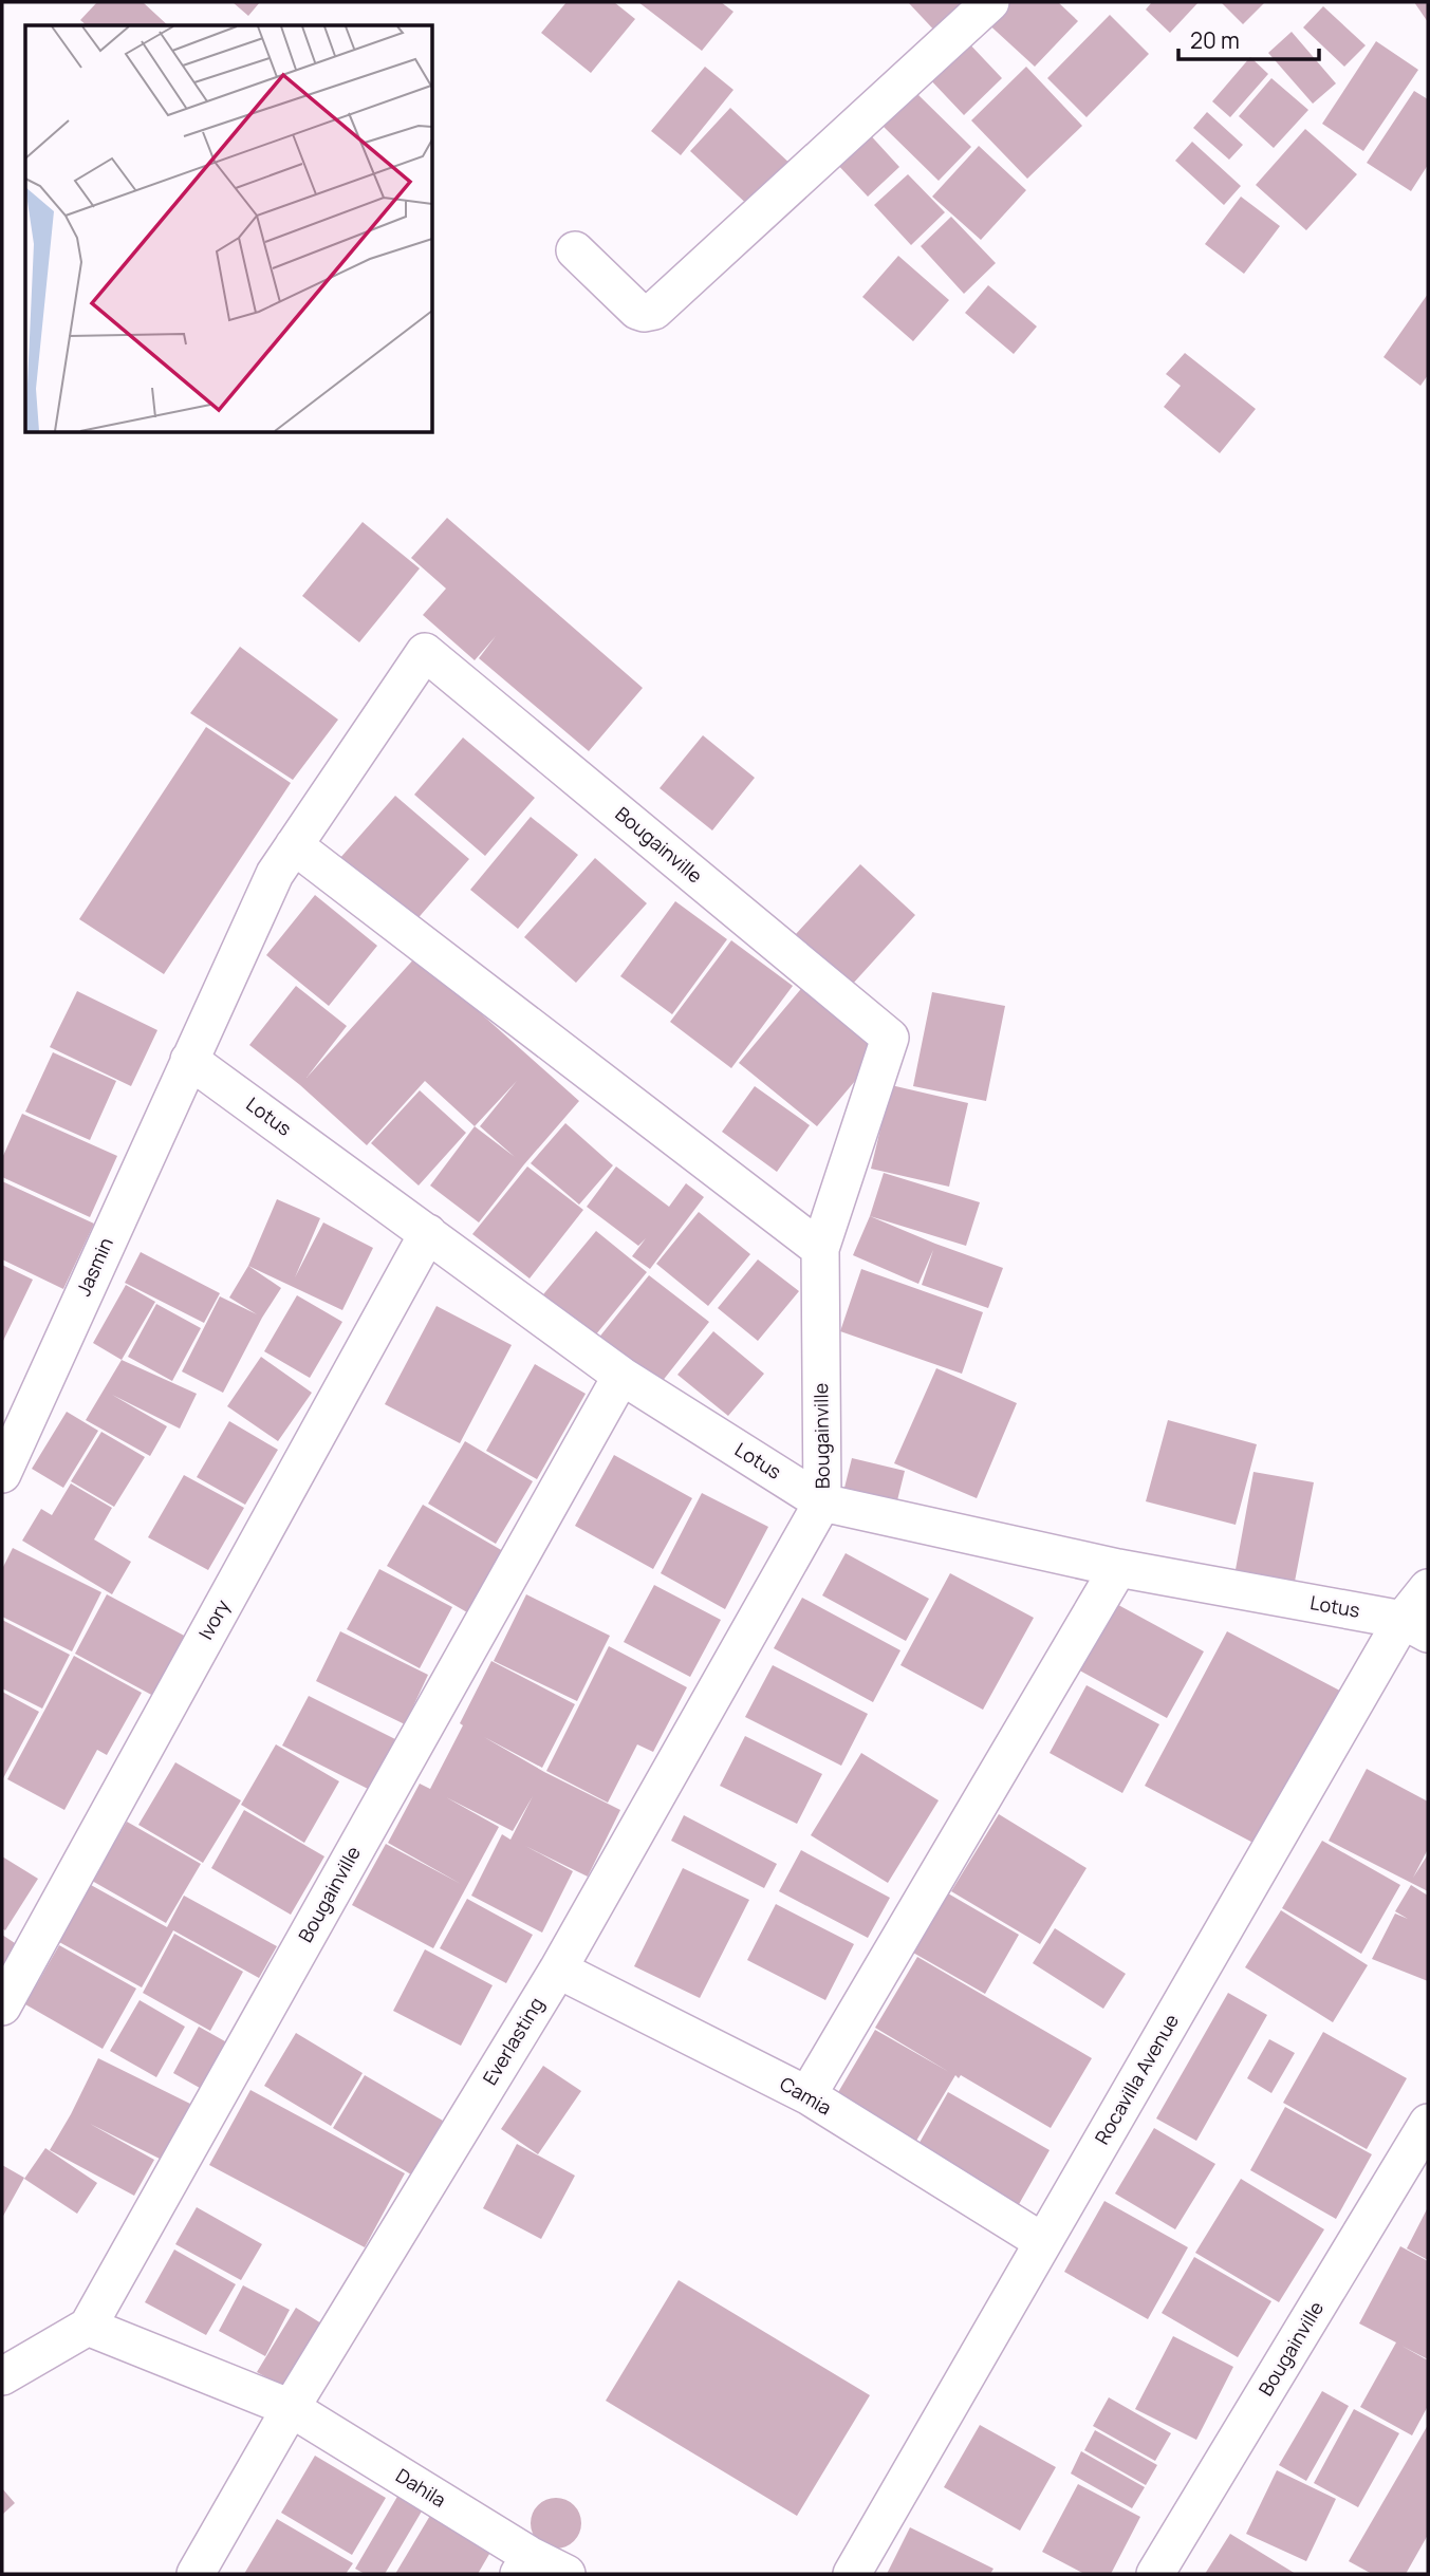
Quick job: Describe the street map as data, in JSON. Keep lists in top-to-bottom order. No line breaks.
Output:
{"streets":{"street":["Bougainville","Lotus","Jasmin","Ivory","Everlasting","Rocavilla Avenue","Camia","Dahila"]},"crossings":[["Bougainville","Lotus"],["Bougainville","Jasmin"],["Bougainville","Everlasting"],["Bougainville","Dahila"],["Lotus","Jasmin"],["Lotus","Ivory"],["Lotus","Everlasting"],["Lotus","Rocavilla Avenue"],["Everlasting","Camia"],["Everlasting","Dahila"],["Rocavilla Avenue","Camia"]],"scale_bar":"20 m"}
